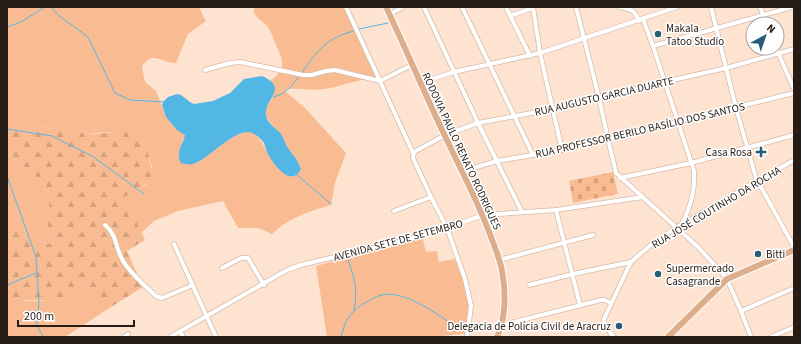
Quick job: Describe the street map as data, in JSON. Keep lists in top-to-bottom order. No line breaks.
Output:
{"streets":{"main road":["RODOVIA PAULO RENATO RODRIGUES"],"street":["RUA AUGUSTO GARCIA DUARTE","RUA PROFESSOR BERILO BASÍLIO DOS SANTOS","RUA JOSÉ COUTINHO DA ROCHA","AVENIDA SETE DE SETEMBRO"]},"crossings":[["RUA AUGUSTO GARCIA DUARTE","RODOVIA PAULO RENATO RODRIGUES"],["RUA PROFESSOR BERILO BASÍLIO DOS SANTOS","RODOVIA PAULO RENATO RODRIGUES"],["RODOVIA PAULO RENATO RODRIGUES","AVENIDA SETE DE SETEMBRO"]],"places":{"other":["Makala Tatoo Studio","Bitti","Supermercado Casagrande","Delegacia de Polícia Civil de Aracruz"],"health":["Casa Rosa"]},"scale_bar":"200 m","north":"top right"}
